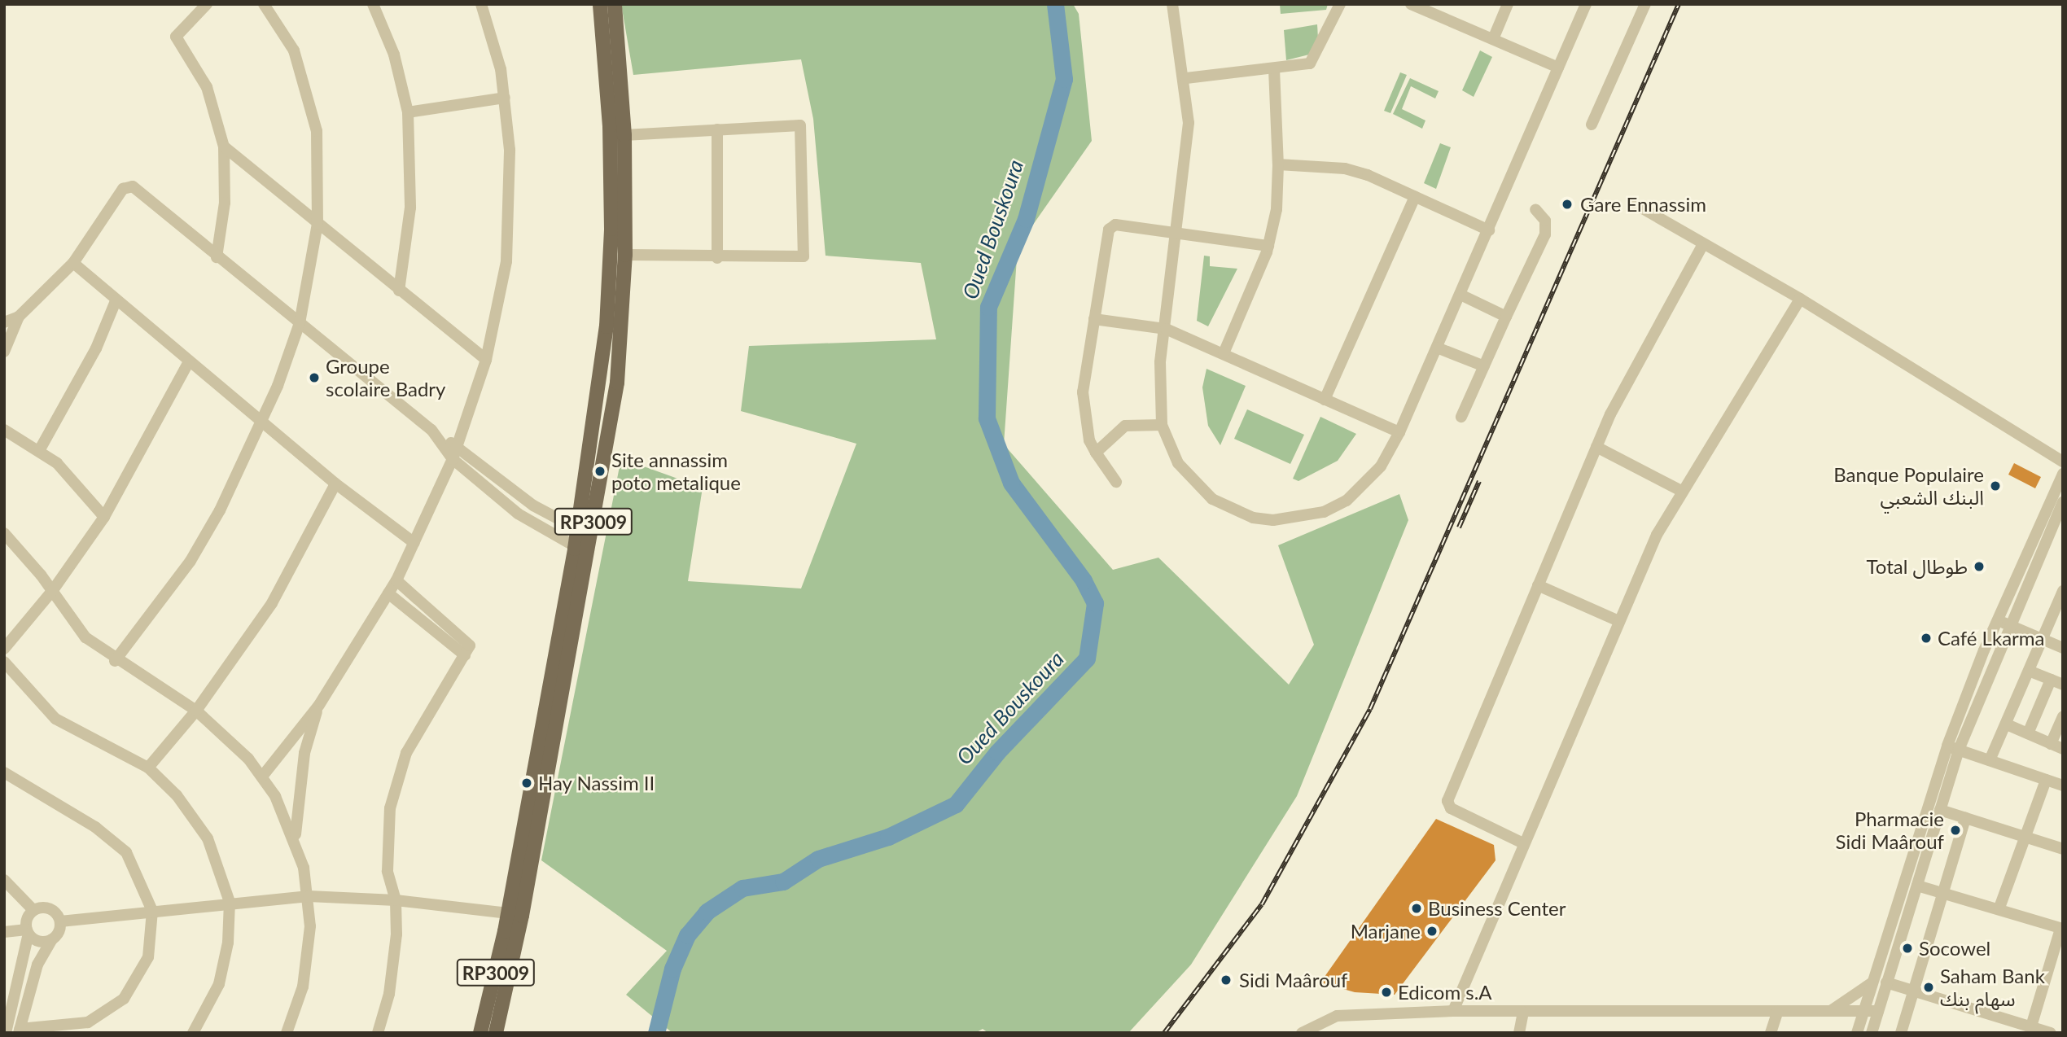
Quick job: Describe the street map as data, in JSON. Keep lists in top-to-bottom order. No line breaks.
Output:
{"streets":{"main road":["RP3009"]},"water":["Oued Bouskoura"],"places":["Gare Ennassim","Groupe scolaire Badry","Site annassim poto metalique","Banque Populaire البنك الشعبي","Total طوطال","Café Lkarma","Hay Nassim II","Pharmacie Sidi Maârouf","Business Center","Marjane","Socowel","Sidi Maârouf","Saham Bank سهام بنك","Edicom s.A"]}
